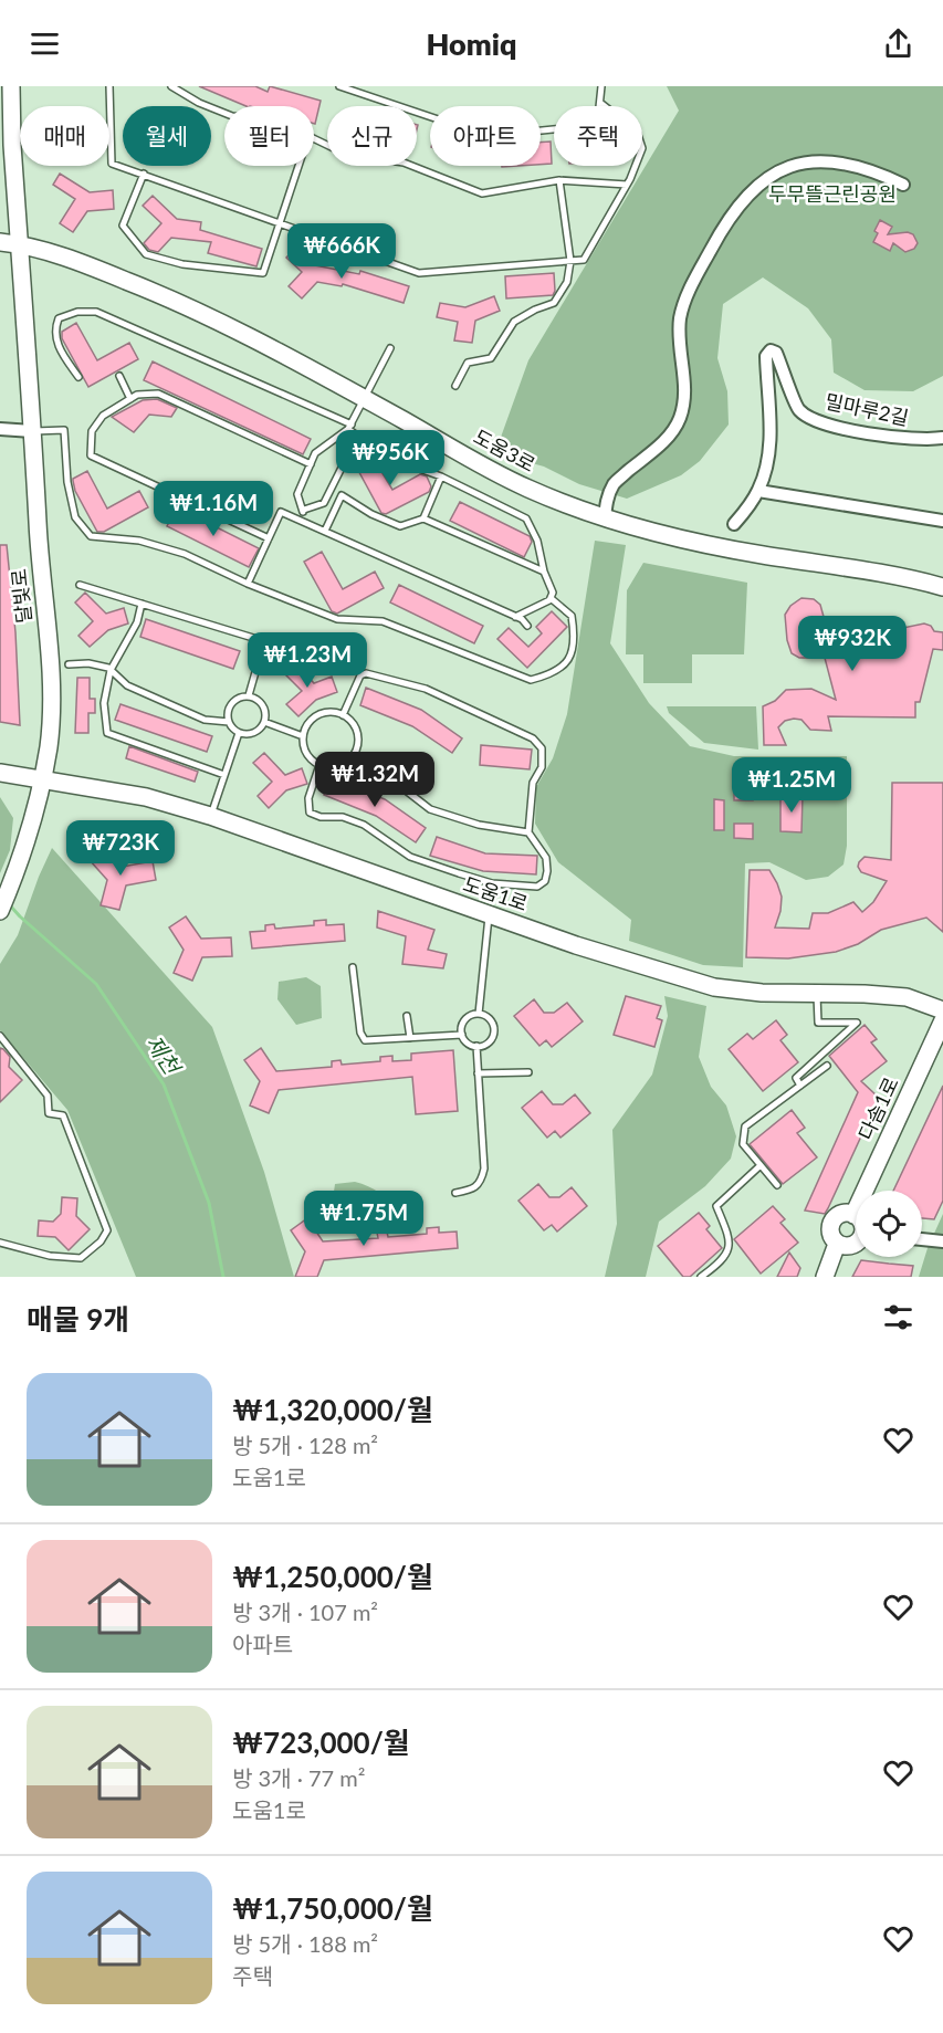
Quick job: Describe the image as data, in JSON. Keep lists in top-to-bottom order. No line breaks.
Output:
{"streets":{"street":["밀마루2길","도움3로","달빛로","도움1로","다솜1로"]},"crossings":[["도움3로","달빛로"],["달빛로","도움1로"]],"water":["제천"],"parks":["두무뜰근린공원"],"page":{"header":"Homiq","chip":["매매","월세","필터","신규","아파트","주택"],"price":["₩666K","₩956K","₩1.16M","₩932K","₩1.23M","₩1.32M","₩1.25M","₩723K","₩1.75M"],"heading":"매물 9개","list":[{"name":"₩1,320,000/월","note":"방 5개 · 128 m² · 도움1로"},{"name":"₩1,250,000/월","note":"방 3개 · 107 m² · 아파트"},{"name":"₩723,000/월","note":"방 3개 · 77 m² · 도움1로"},{"name":"₩1,750,000/월","note":"방 5개 · 188 m² · 주택"}]}}
